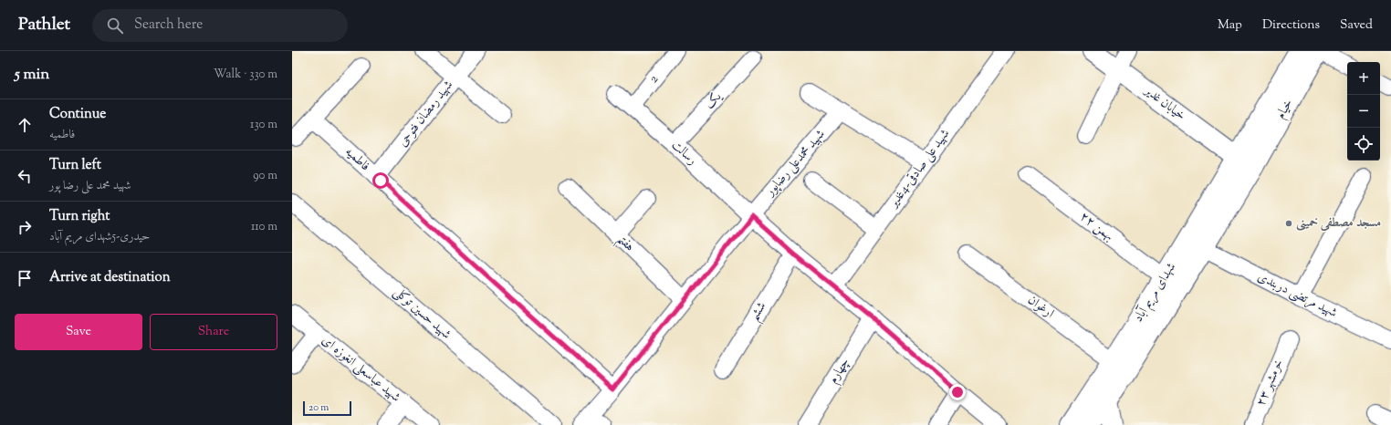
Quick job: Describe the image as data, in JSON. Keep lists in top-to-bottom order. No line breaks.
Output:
{"streets":{"main road":["خیابان غدیر","خیام","شهدای مریم آباد"],"street":["2","یک","شهید رمضان فتوحی","رسالت","فاطمیه","شهید محمدعلی رضاپور","شهید علی صادقی-4غدیر","۲۲ بهمن","هفتم","شهید مرتضی دربندی","ارغوان","ششم","شهید حسین توکلی","شهید عباسعلی انغوزه ای","چهارم","خرمشهر ۲۳"]},"crossings":[["2","رسالت"],["یک","رسالت"],["خیابان غدیر","خیام"],["خیابان غدیر","شهدای مریم آباد"],["خیام","شهدای مریم آباد"],["شهید رمضان فتوحی","فاطمیه"],["رسالت","شهید محمدعلی رضاپور"],["رسالت","شهید علی صادقی-4غدیر"],["رسالت","ششم"],["رسالت","چهارم"],["فاطمیه","شهید محمدعلی رضاپور"],["شهید محمدعلی رضاپور","هفتم"],["۲۲ بهمن","شهدای مریم آباد"],["شهدای مریم آباد","شهید مرتضی دربندی"],["شهدای مریم آباد","ارغوان"]],"places":["مسجد مصطفی خمینی"],"scale_bar":"20 m","page":{"header":"Pathlet","search":"Search here","nav":["Map","Directions","Saved"],"heading":["5 min","Walk · 330 m"],"map_buttons":["+","−"],"list":[["Continue","فاطمیه","130 m"],["Turn left","شهید محمد علی رضا پور","90 m"],["Turn right","حیدری-5شهدای مریم آباد","110 m"],"Arrive at destination"],"buttons":["Save","Share"],"scale":"20 m"}}
